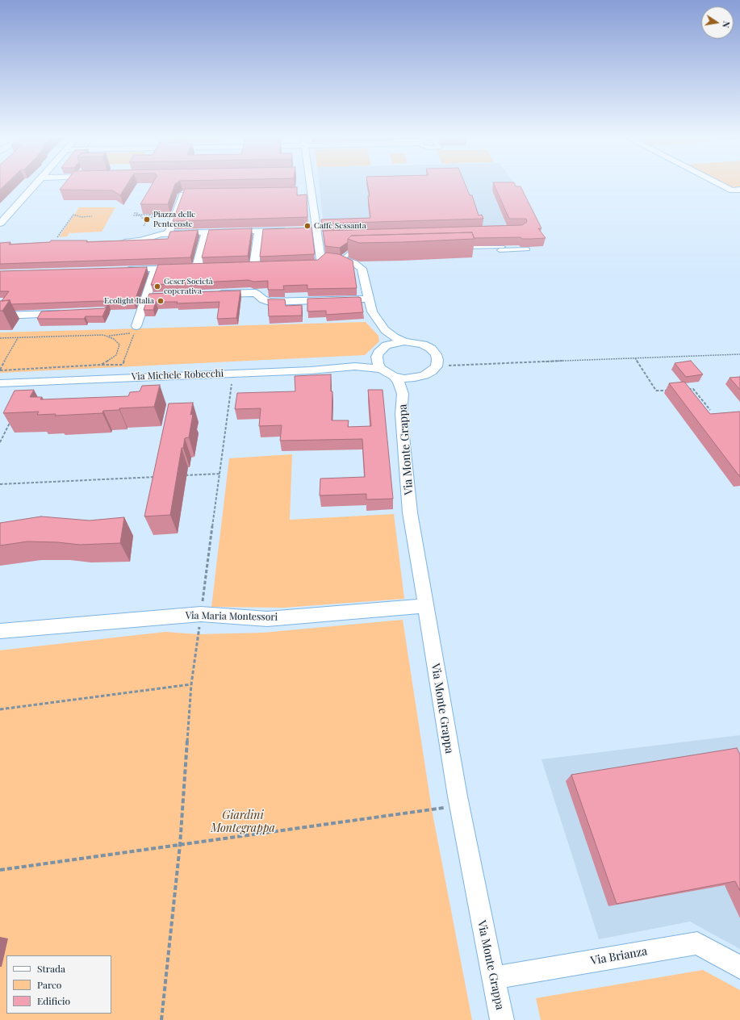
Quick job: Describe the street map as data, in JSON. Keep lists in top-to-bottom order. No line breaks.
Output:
{"streets":{"street":["Via Michele Robecchi","Via Monte Grappa","Via Maria Montessori","Via Brianza"]},"crossings":[["Via Michele Robecchi","Via Monte Grappa"],["Via Monte Grappa","Via Maria Montessori"],["Via Monte Grappa","Via Brianza"]],"parks":["Giardini Montegrappa"],"places":["Piazza delle Pentecoste","Caffè Sessanta","Geser Società coperativa","Ecolight Italia"],"legend":["Strada","Parco","Edificio"],"north":"right"}
